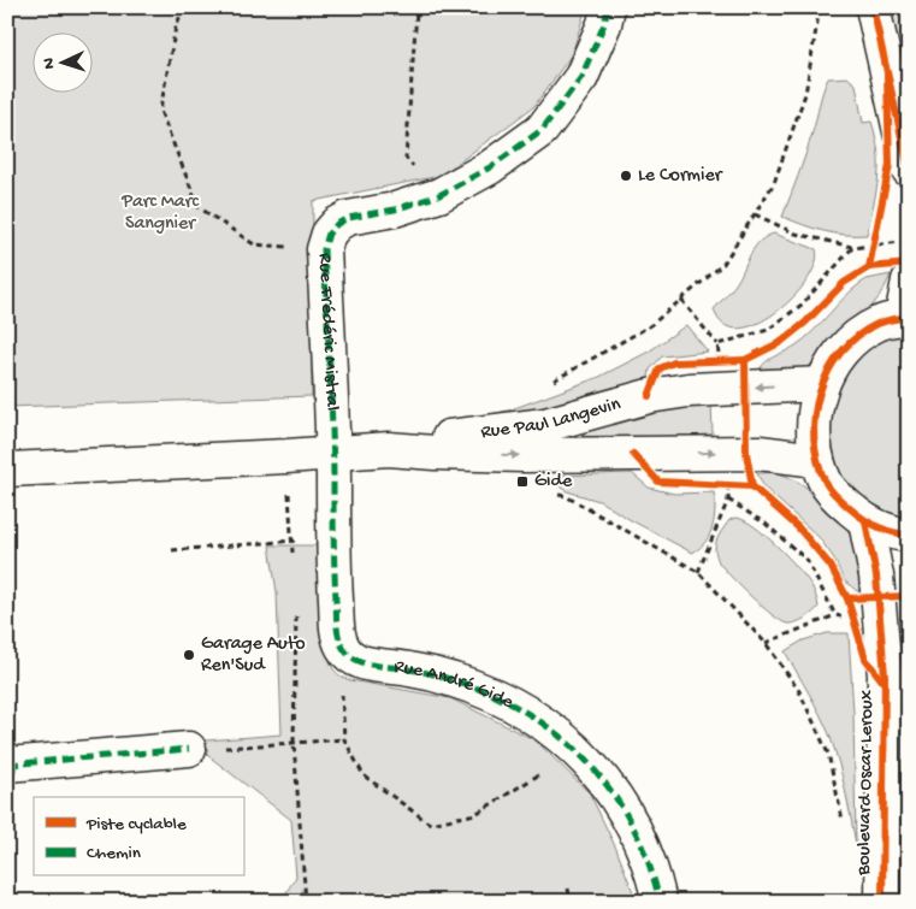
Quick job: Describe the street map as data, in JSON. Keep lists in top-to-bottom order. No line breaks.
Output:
{"streets":{"street":["Rue Frédéric Mistral","Rue Paul Langevin","Rue André Gide","Boulevard Oscar Leroux"]},"crossings":[["Rue Frédéric Mistral","Rue Paul Langevin"],["Rue Frédéric Mistral","Rue André Gide"],["Rue Paul Langevin","Rue André Gide"]],"parks":["Parc Marc Sangnier"],"places":{"other":["Le Cormier","Garage Auto Ren'Sud"],"transit":["Gide"]},"legend":["Piste cyclable","Chemin"],"north":"left"}
